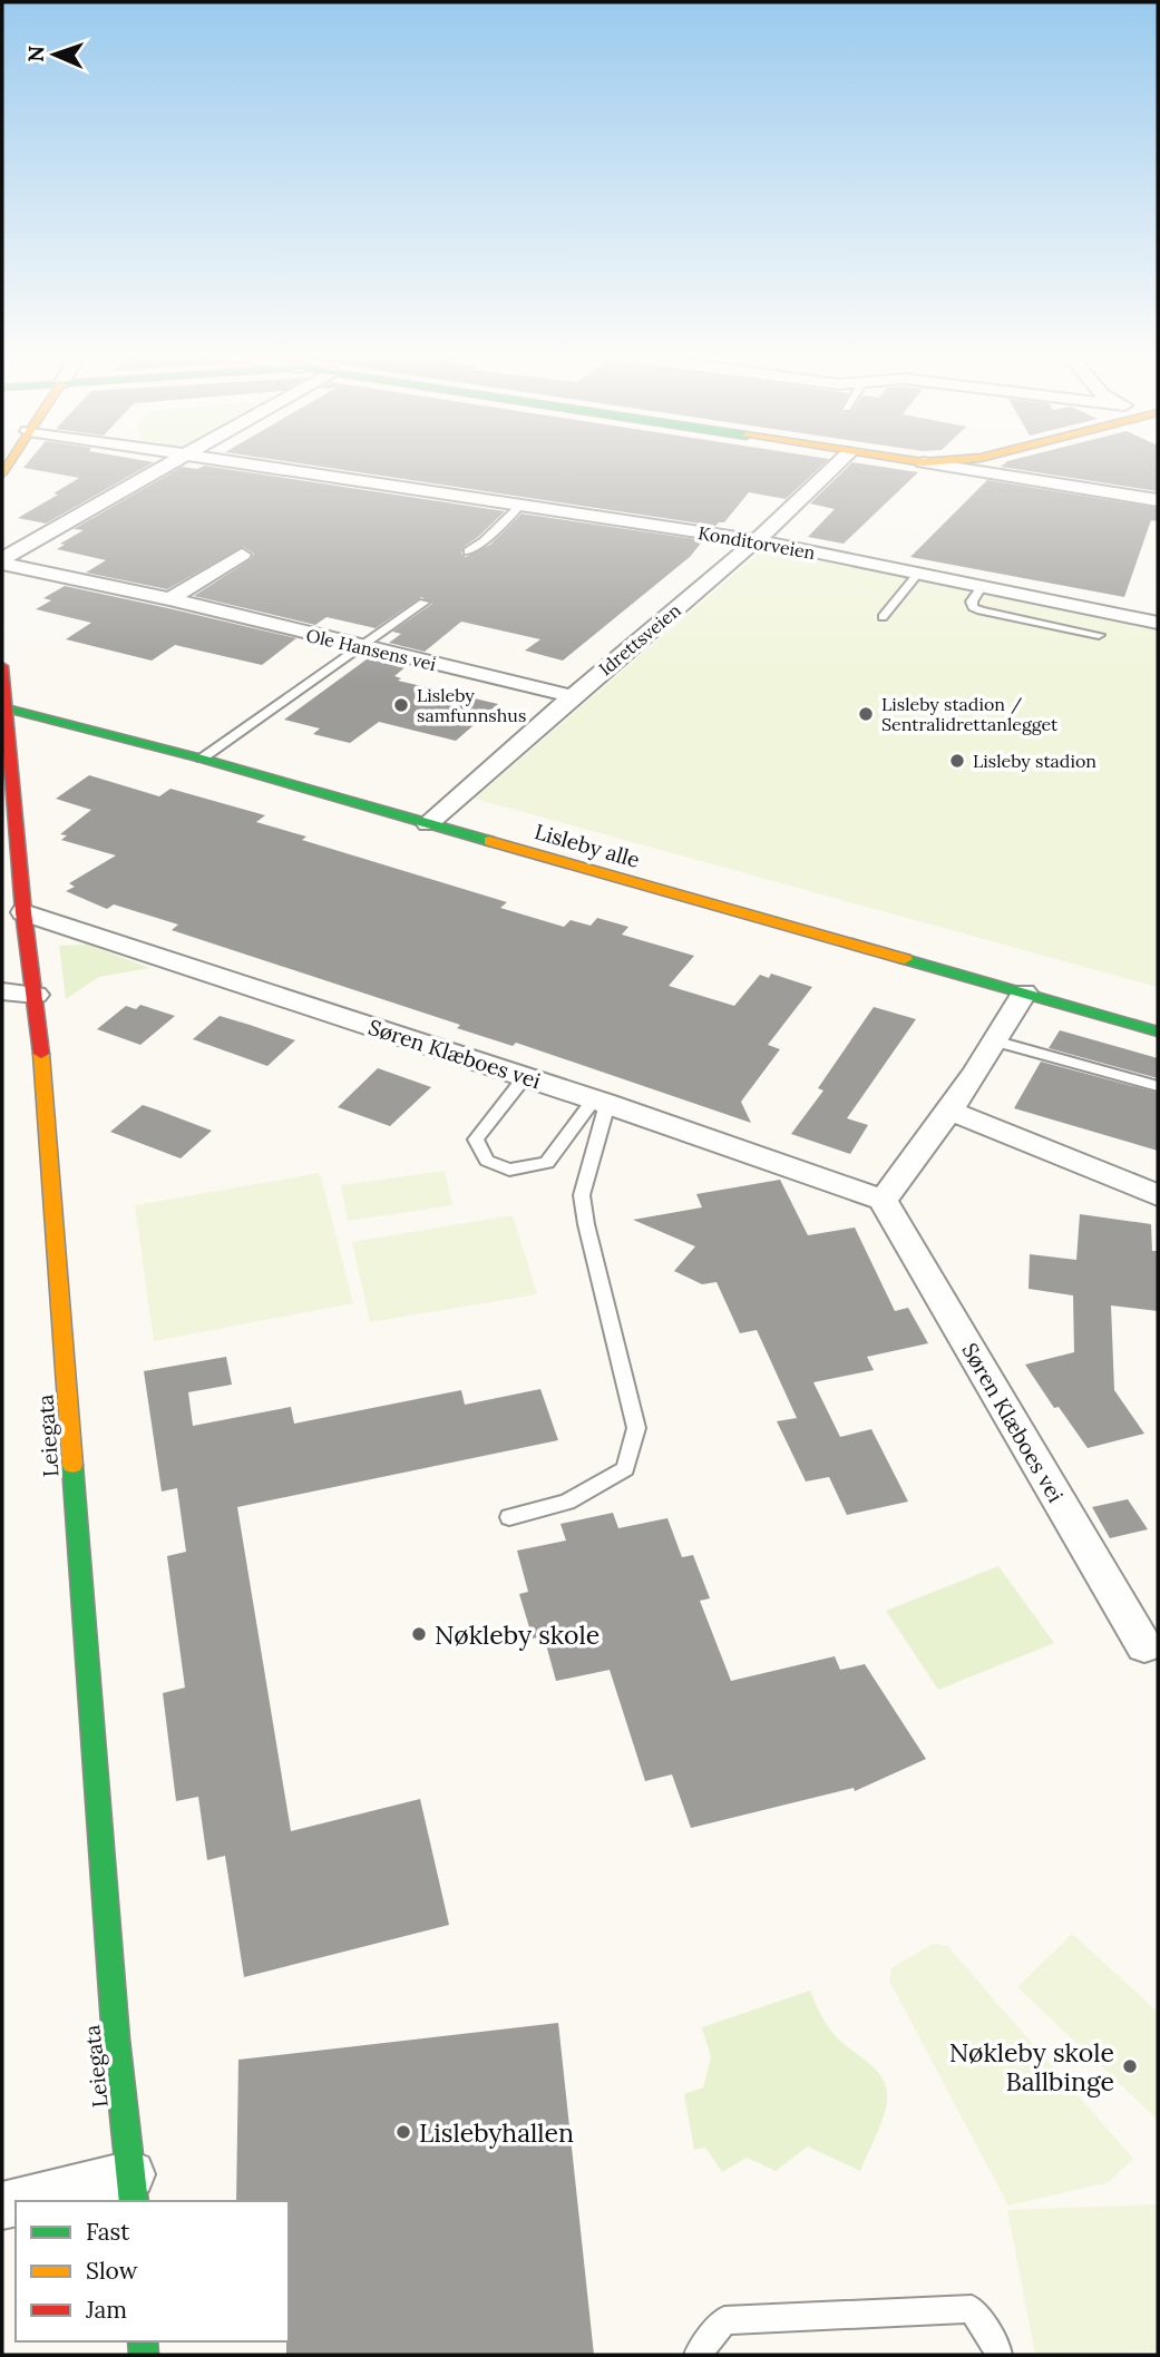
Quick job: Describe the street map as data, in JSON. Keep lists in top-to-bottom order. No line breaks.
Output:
{"streets":{"street":["Konditorveien","Idrettsveien","Ole Hansens vei","Lisleby alle","Søren Klæboes vei","Leiegata"]},"crossings":[["Konditorveien","Idrettsveien"],["Idrettsveien","Ole Hansens vei"],["Idrettsveien","Lisleby alle"],["Lisleby alle","Leiegata"],["Søren Klæboes vei","Leiegata"]],"places":["Lisleby samfunnshus","Lisleby stadion / Sentralidrettanlegget","Lisleby stadion","Nøkleby skole","Nøkleby skole Ballbinge","Lislebyhallen"],"legend":["Fast","Slow","Jam"],"north":"left"}
